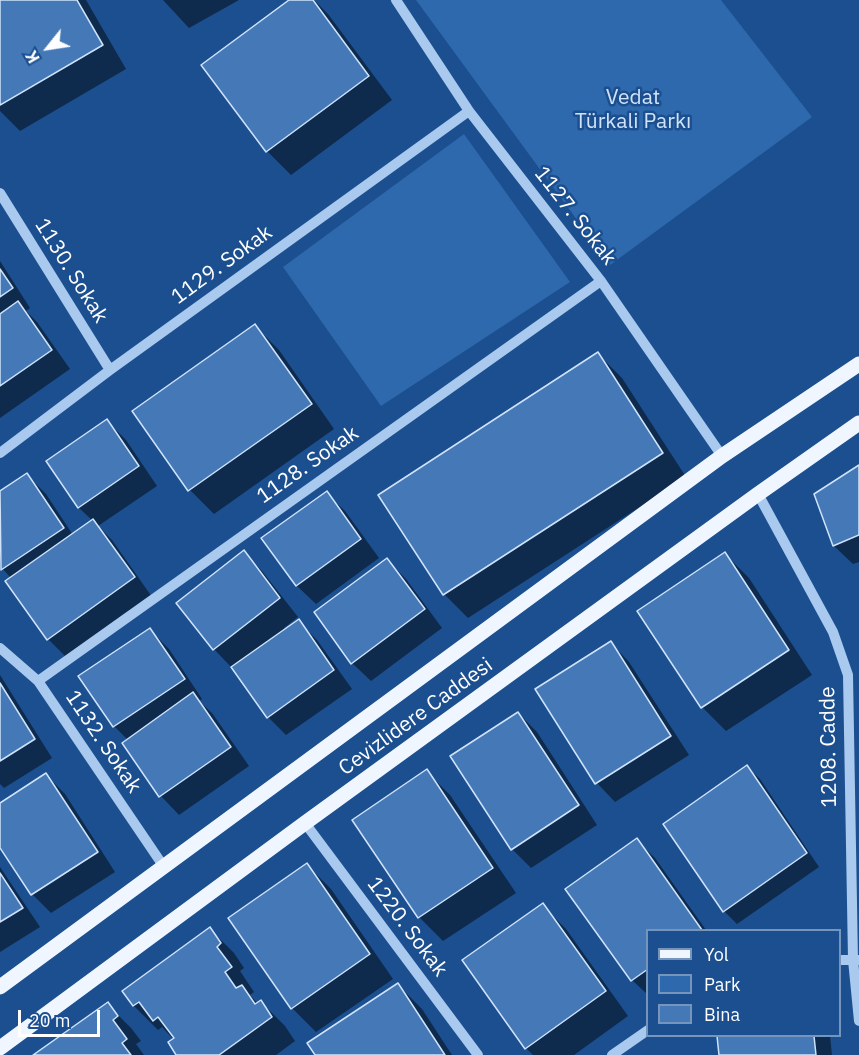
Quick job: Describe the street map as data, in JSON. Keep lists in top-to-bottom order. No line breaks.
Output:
{"streets":{"main road":["Cevizlidere Caddesi"],"street":["1127. Sokak","1129. Sokak","1130. Sokak","1128. Sokak","1132. Sokak","1208. Cadde","1220. Sokak"]},"crossings":[["1127. Sokak","1129. Sokak"],["1127. Sokak","1128. Sokak"],["1127. Sokak","Cevizlidere Caddesi"],["1129. Sokak","1130. Sokak"],["1128. Sokak","1132. Sokak"],["Cevizlidere Caddesi","1132. Sokak"],["Cevizlidere Caddesi","1208. Cadde"],["Cevizlidere Caddesi","1220. Sokak"]],"parks":["Vedat Türkali Parkı"],"legend":["Yol","Park","Bina"],"scale_bar":"20 m","north":"bottom left"}
